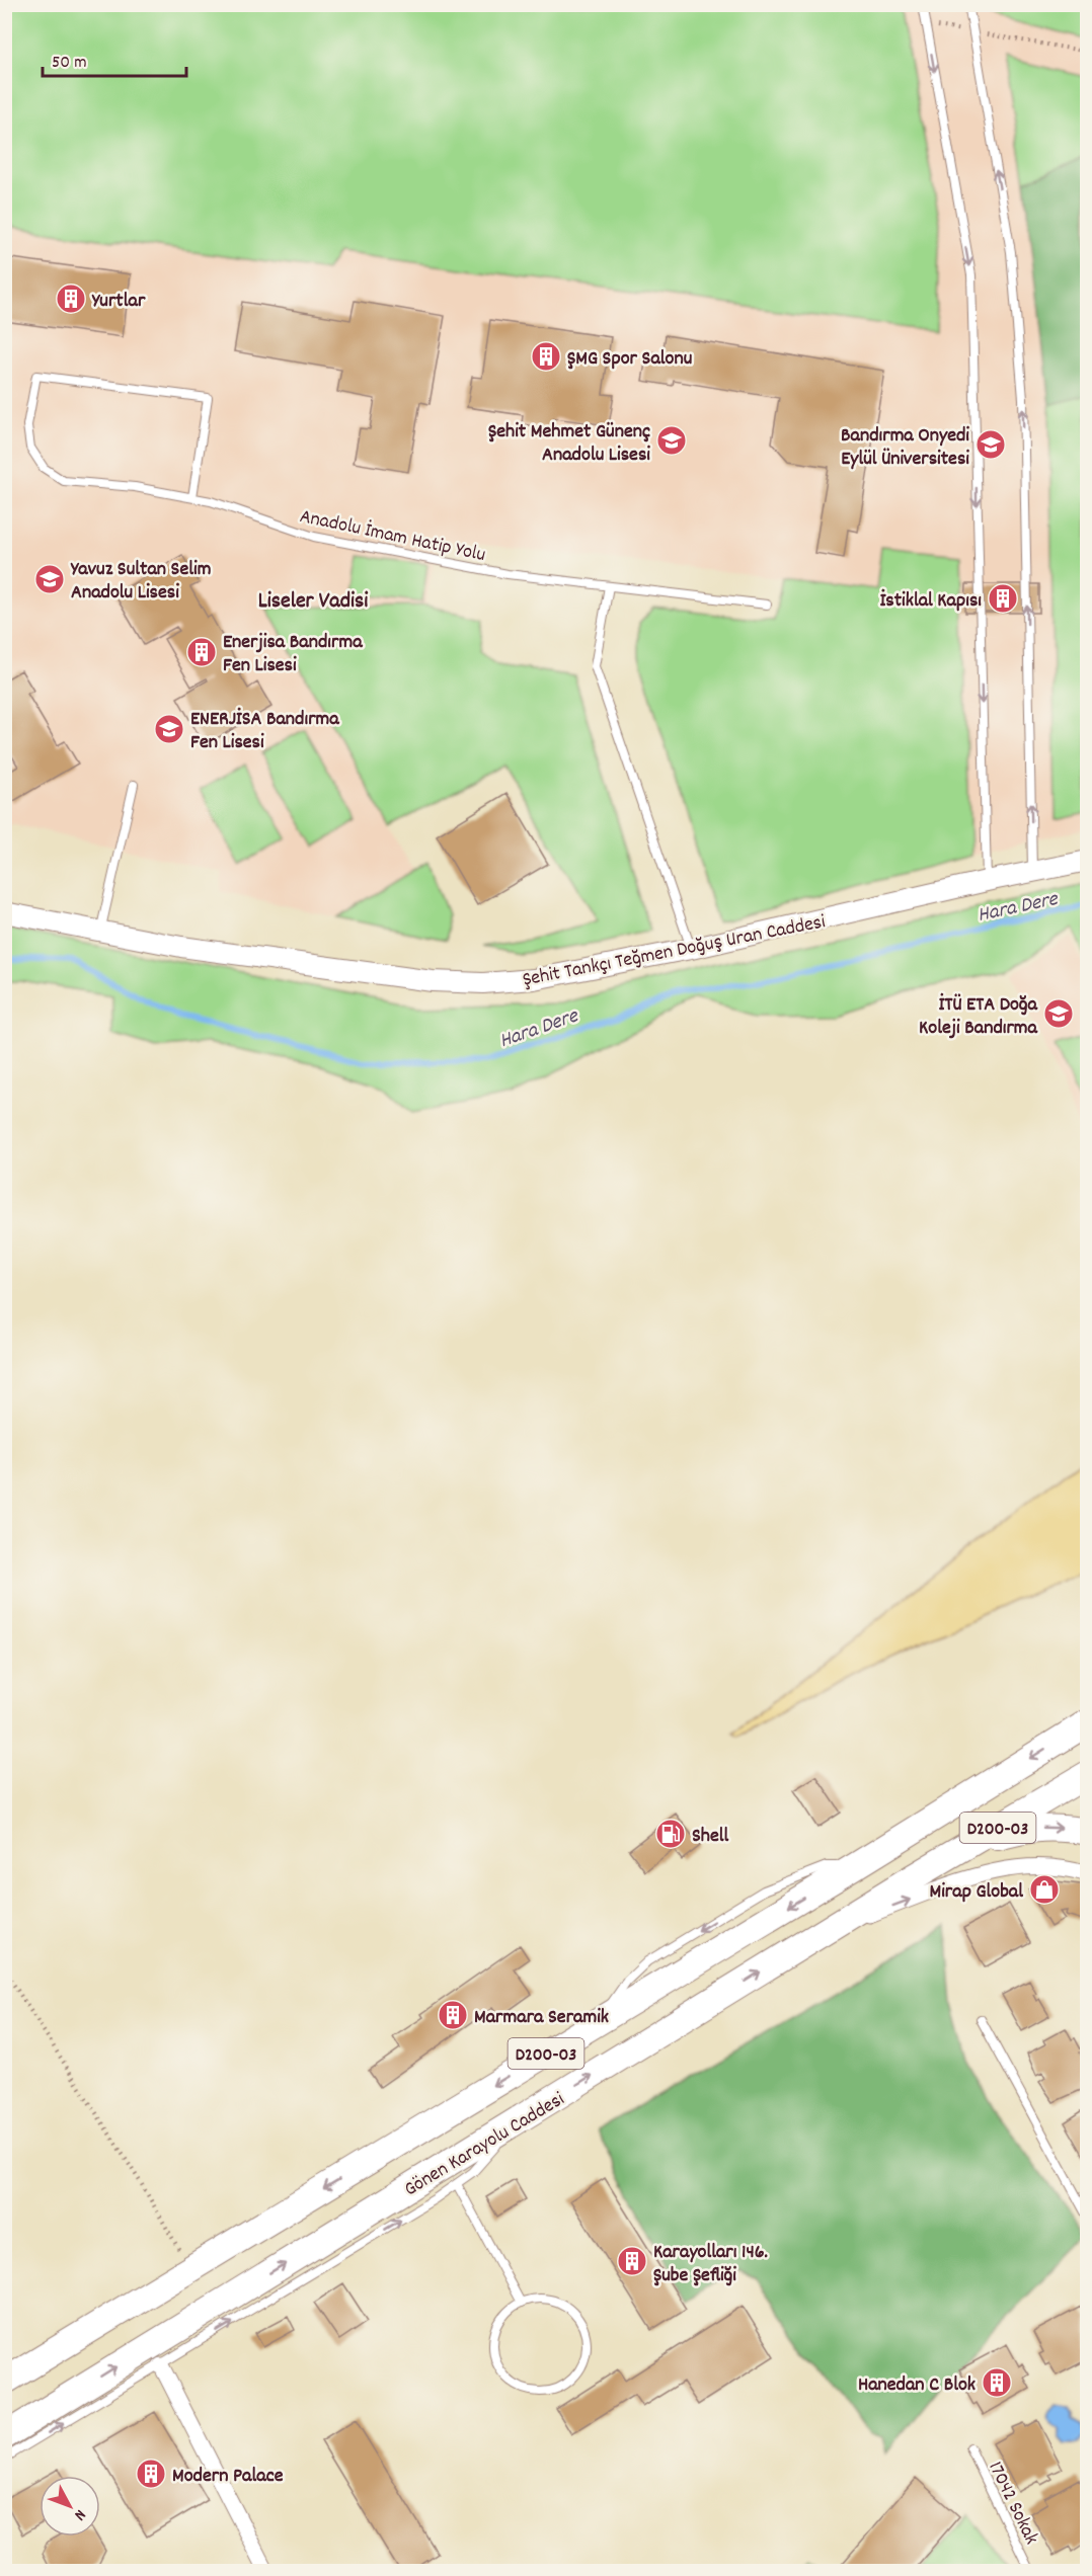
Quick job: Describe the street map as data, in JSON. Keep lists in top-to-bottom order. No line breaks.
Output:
{"streets":{"highway":["D200-03","Gönen Karayolu Caddesi"],"street":["Şehit Tankçı Teğmen Doğuş Uran Caddesi"],"lane":["Anadolu İmam Hatip Yolu","17042 Sokak"]},"districts":["Liseler Vadisi"],"water":["Hara Dere"],"places":{"building":["Yurtlar","ŞMG Spor Salonu","İstiklal Kapısı","Enerjisa Bandırma Fen Lisesi","Marmara Seramik","Karayolları 146. Şube Şefliği","Hanedan C Blok","Modern Palace"],"school or university":["Şehit Mehmet Günenç Anadolu Lisesi","Bandırma Onyedi Eylül Üniversitesi","Yavuz Sultan Selim Anadolu Lisesi","ENERJİSA Bandırma Fen Lisesi","İTÜ ETA Doğa Koleji Bandırma"],"fuel station":["Shell"],"shop":["Mirap Global"]},"scale_bar":"50 m","north":"bottom right"}
